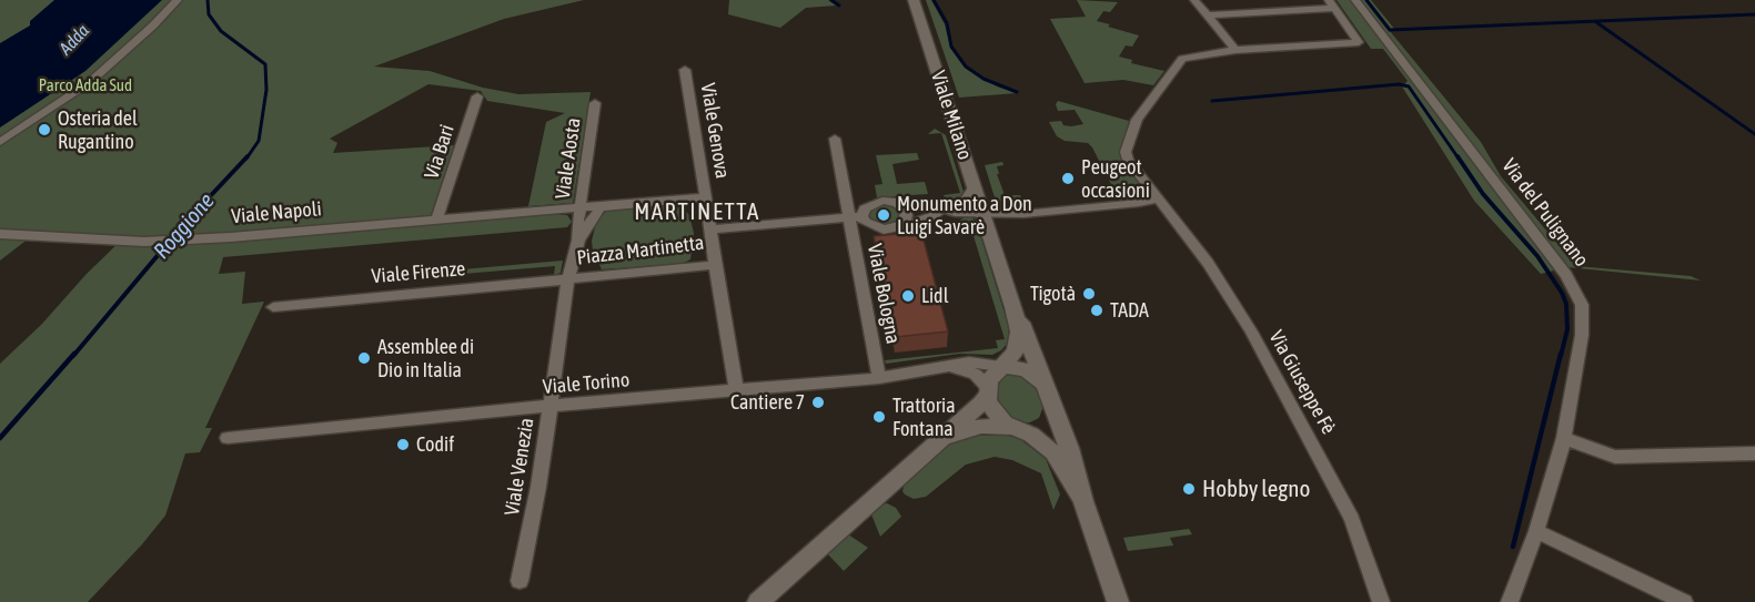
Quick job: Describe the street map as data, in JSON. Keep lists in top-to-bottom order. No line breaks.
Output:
{"streets":{"street":["Viale Milano","Viale Genova","Via Bari","Viale Aosta","Viale Napoli","Via del Pulignano","Piazza Martinetta","Viale Firenze","Viale Bologna","Via Giuseppe Fè","Viale Torino","Viale Venezia"]},"crossings":[["Viale Milano","Viale Torino"],["Viale Genova","Piazza Martinetta"],["Via Bari","Viale Napoli"],["Viale Aosta","Viale Napoli"],["Viale Aosta","Piazza Martinetta"],["Viale Napoli","Piazza Martinetta"],["Piazza Martinetta","Viale Firenze"],["Piazza Martinetta","Viale Venezia"],["Viale Firenze","Viale Venezia"],["Viale Bologna","Viale Torino"],["Viale Torino","Viale Venezia"]],"districts":["MARTINETTA"],"water":["Adda","Roggione"],"parks":["Parco Adda Sud"],"places":["Osteria del Rugantino","Peugeot occasioni","Monumento a Don Luigi Savarè","Tigotà","Lidl","TADA","Assemblee di Dio in Italia","Cantiere 7","Trattoria Fontana","Codif","Hobby legno"]}
